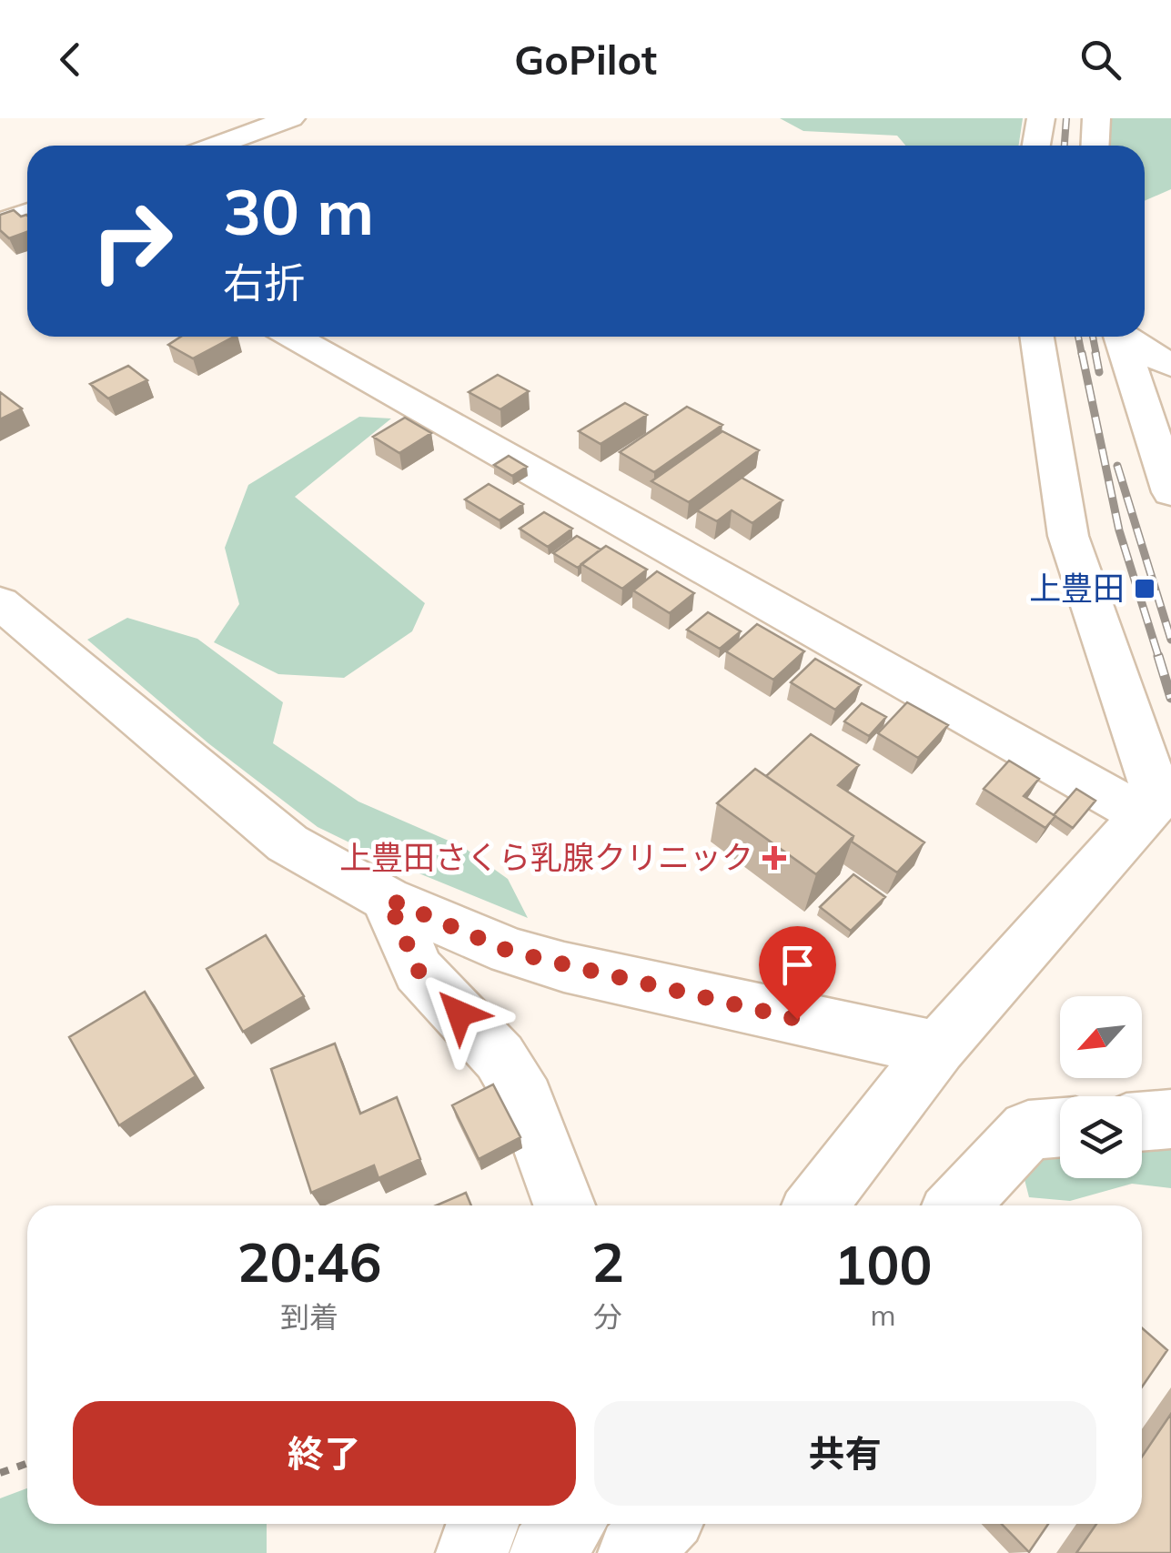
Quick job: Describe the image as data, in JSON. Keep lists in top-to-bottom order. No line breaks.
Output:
{"places":{"transit":["上豊田"],"health":["上豊田さくら乳腺クリニック"]},"north":"bottom left","page":{"header":"GoPilot","turn":["30 m","右折"],"eta":["20:46","到着","2","分","100","m"],"buttons":["終了","共有"]}}
